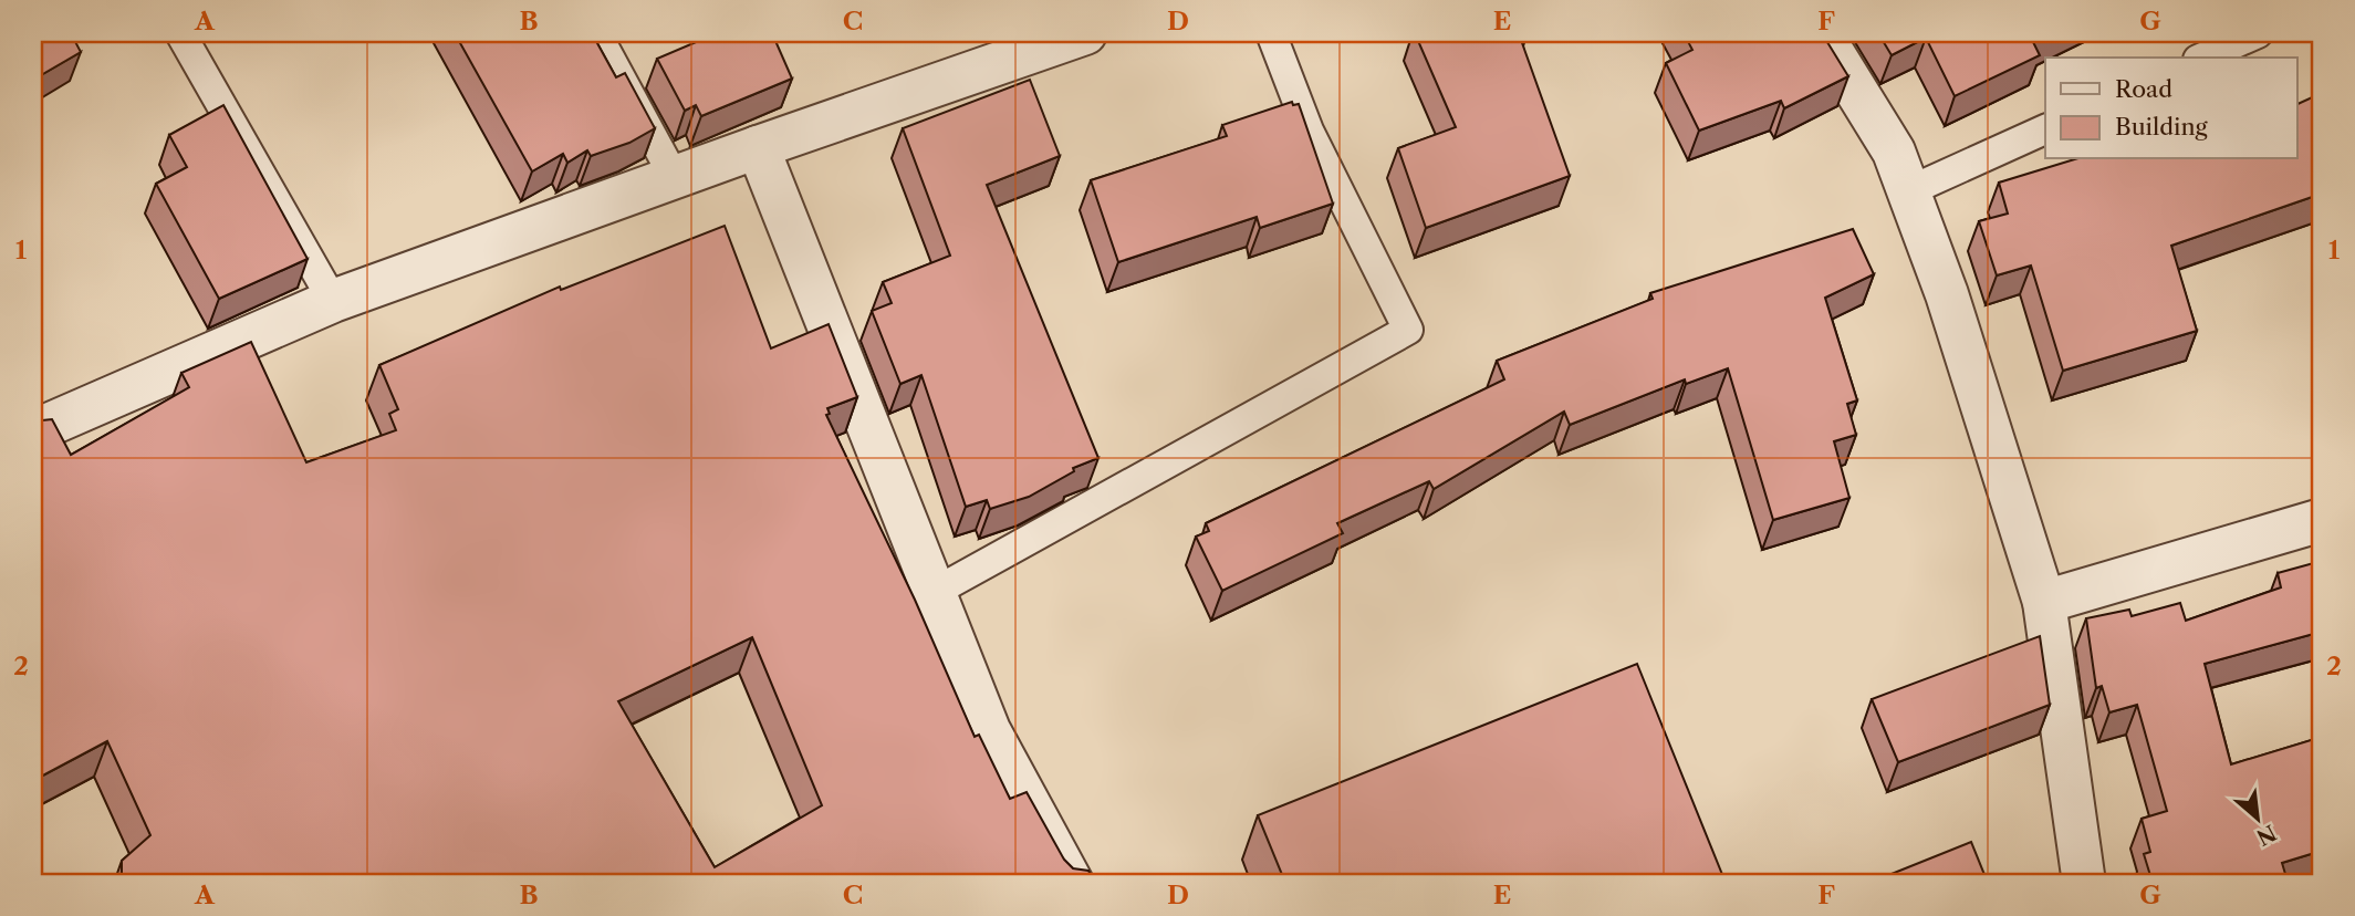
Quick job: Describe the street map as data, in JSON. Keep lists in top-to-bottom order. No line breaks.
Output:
{"legend":["Road","Building"],"north":"bottom right","grid":{"columns":["A","B","C","D","E","F","G"],"rows":["1","2"]}}
